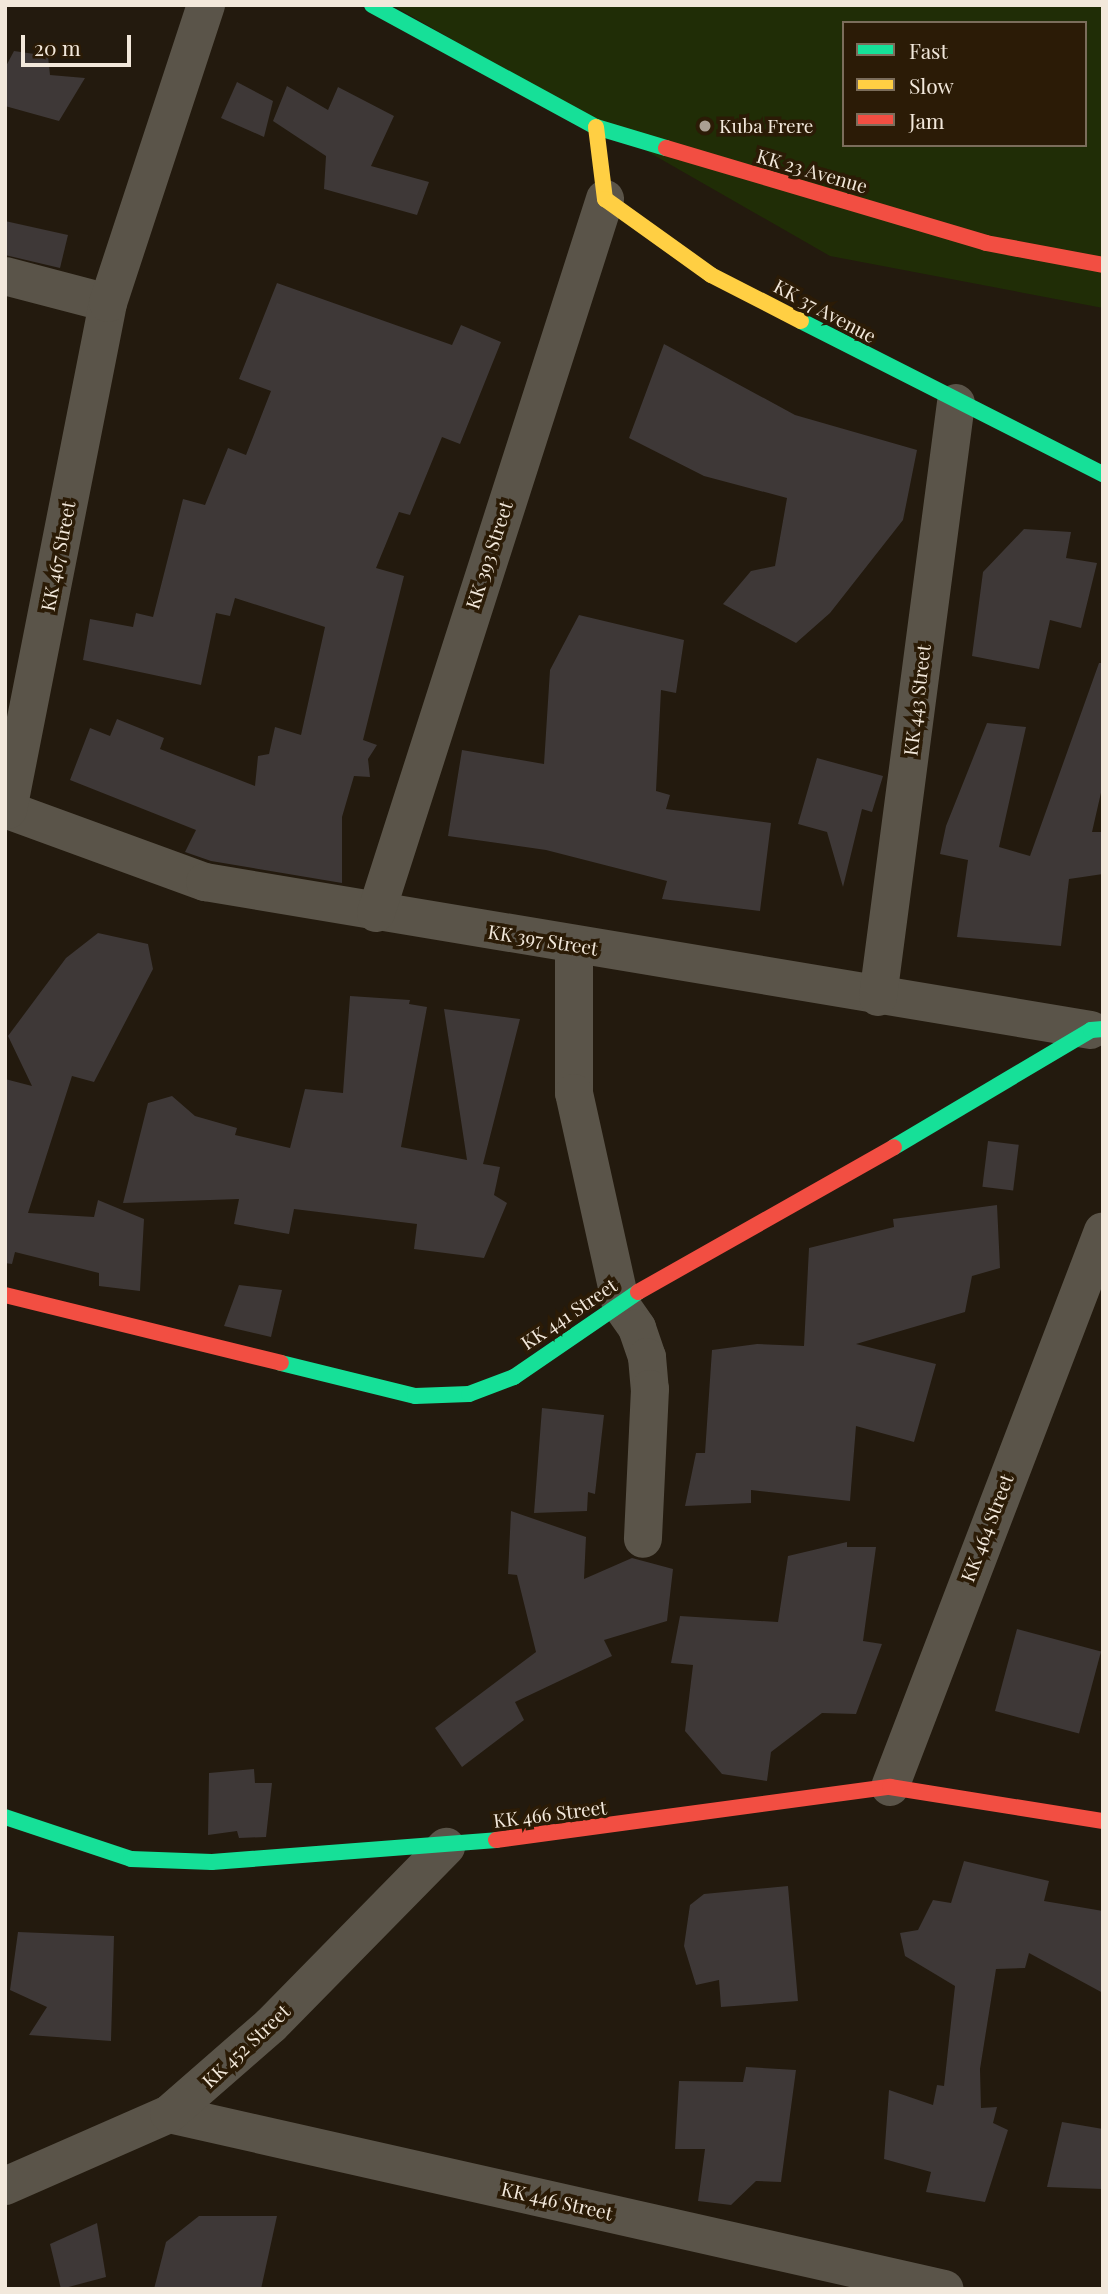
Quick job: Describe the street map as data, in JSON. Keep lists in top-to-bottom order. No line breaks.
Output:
{"streets":{"street":["KK 23 Avenue","KK 37 Avenue","KK 393 Street","KK 467 Street","KK 443 Street","KK 397 Street","KK 441 Street","KK 464 Street","KK 466 Street","KK 452 Street","KK 446 Street"]},"crossings":[["KK 37 Avenue","KK 393 Street"],["KK 37 Avenue","KK 443 Street"],["KK 393 Street","KK 397 Street"],["KK 467 Street","KK 397 Street"],["KK 443 Street","KK 397 Street"],["KK 397 Street","KK 441 Street"],["KK 464 Street","KK 466 Street"],["KK 466 Street","KK 452 Street"],["KK 452 Street","KK 446 Street"]],"places":["Kuba Frere"],"legend":["Fast","Slow","Jam"],"scale_bar":"20 m"}
